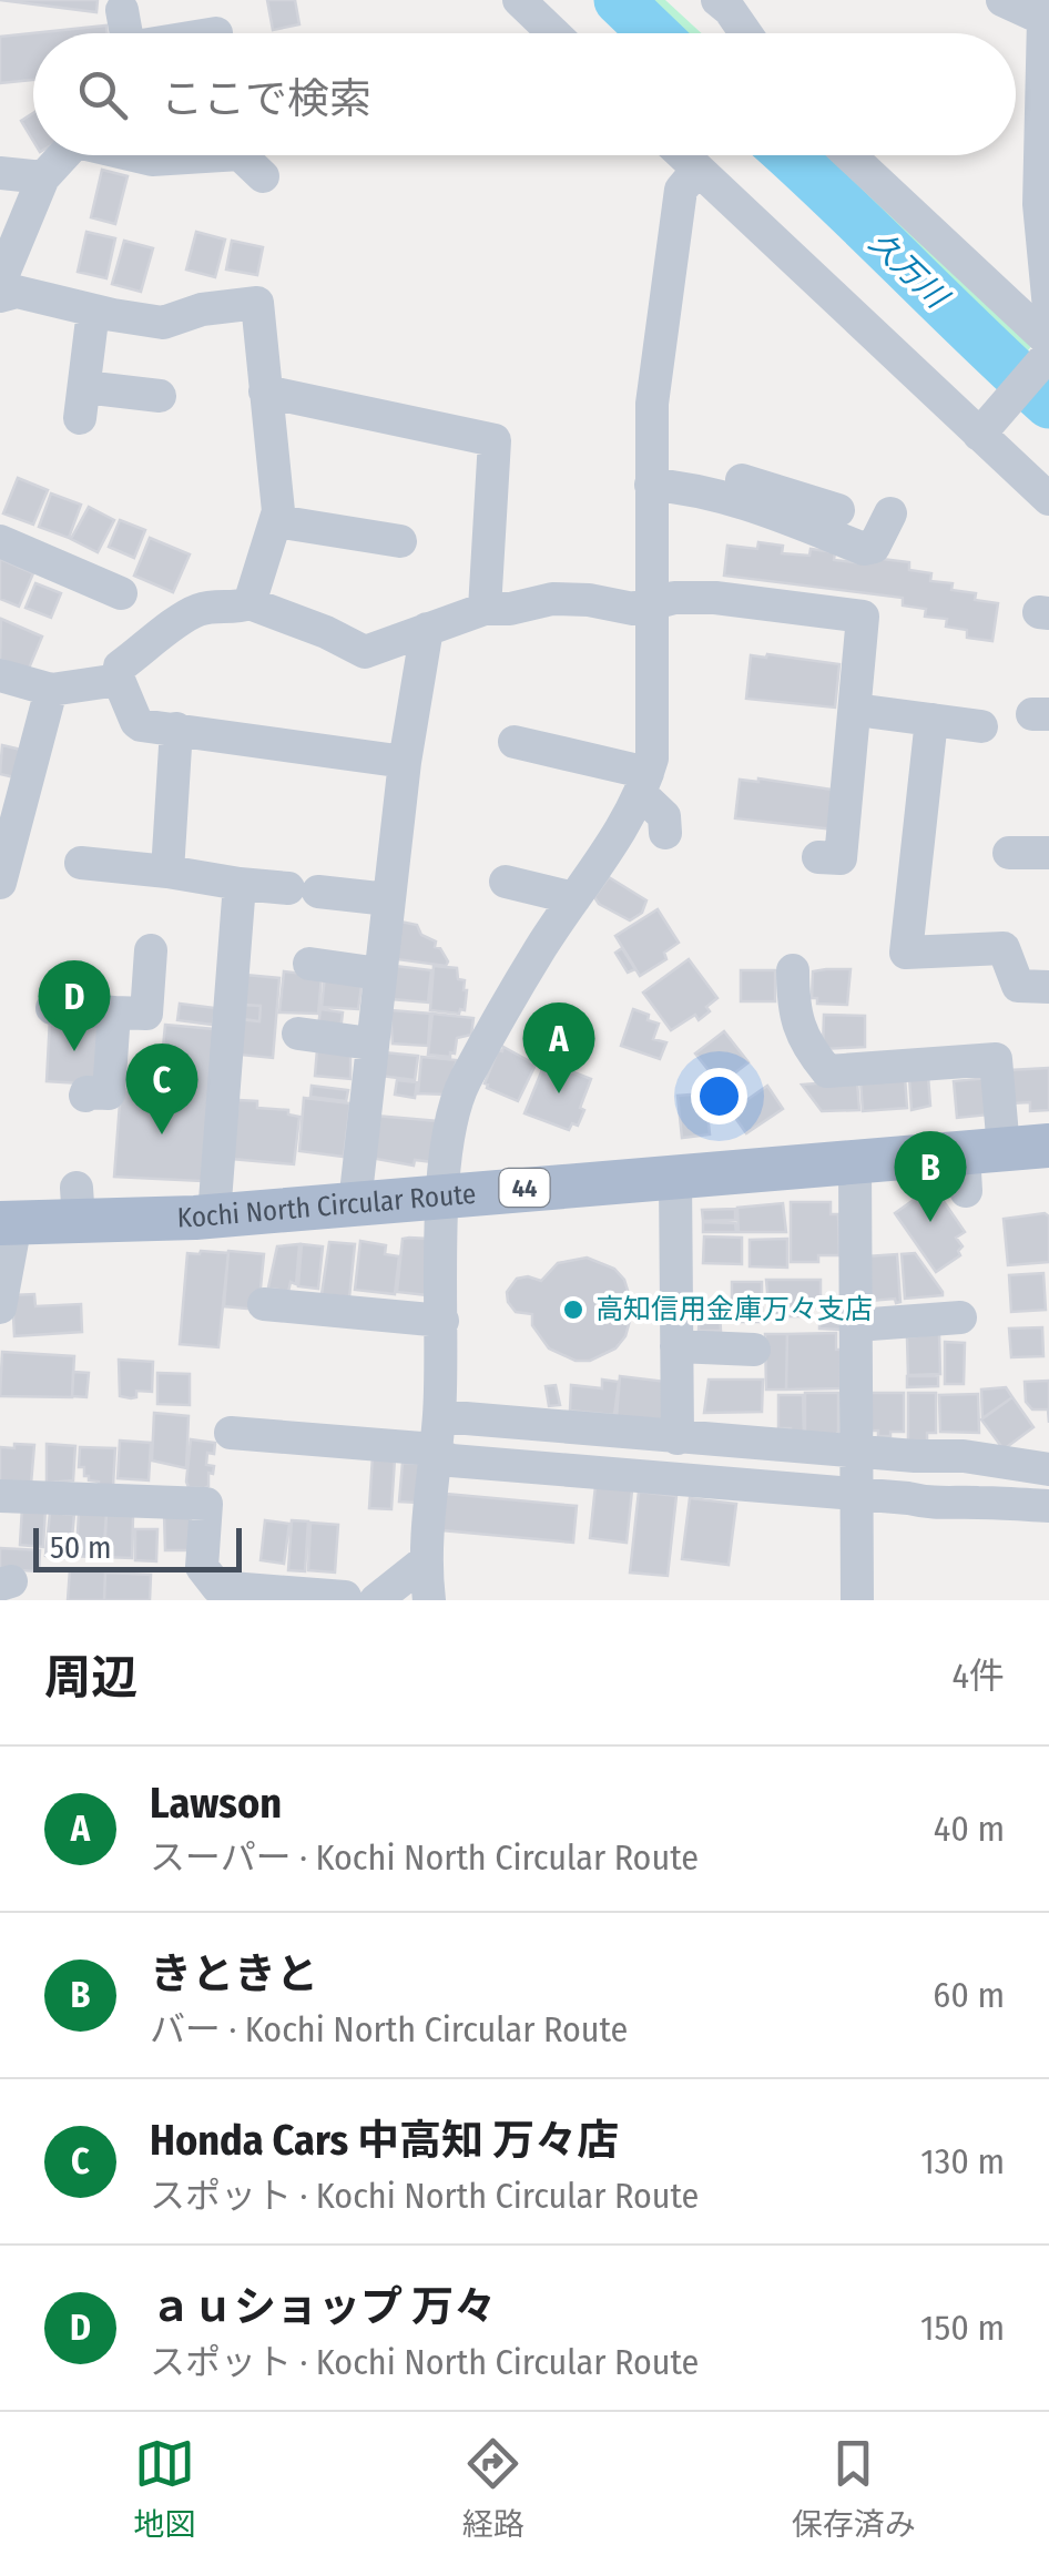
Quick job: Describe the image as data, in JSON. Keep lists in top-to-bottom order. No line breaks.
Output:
{"streets":{"main road":["44","Kochi North Circular Route"]},"water":["久万川"],"places":["高知信用金庫万々支店"],"scale_bar":"50 m","page":{"search":"ここで検索","pins":["D","A","C","B"],"scale":"50 m","heading":["周辺","4件"],"list":[{"mark":"A","name":"Lawson","note":"スーパー · Kochi North Circular Route","value":"40 m"},{"mark":"B","name":"きときと","note":"バー · Kochi North Circular Route","value":"60 m"},{"mark":"C","name":"Honda Cars 中高知 万々店","note":"スポット · Kochi North Circular Route","value":"130 m"},{"mark":"D","name":"ａｕショップ 万々","note":"スポット · Kochi North Circular Route","value":"150 m"}],"nav":["地図","経路","保存済み"]}}
